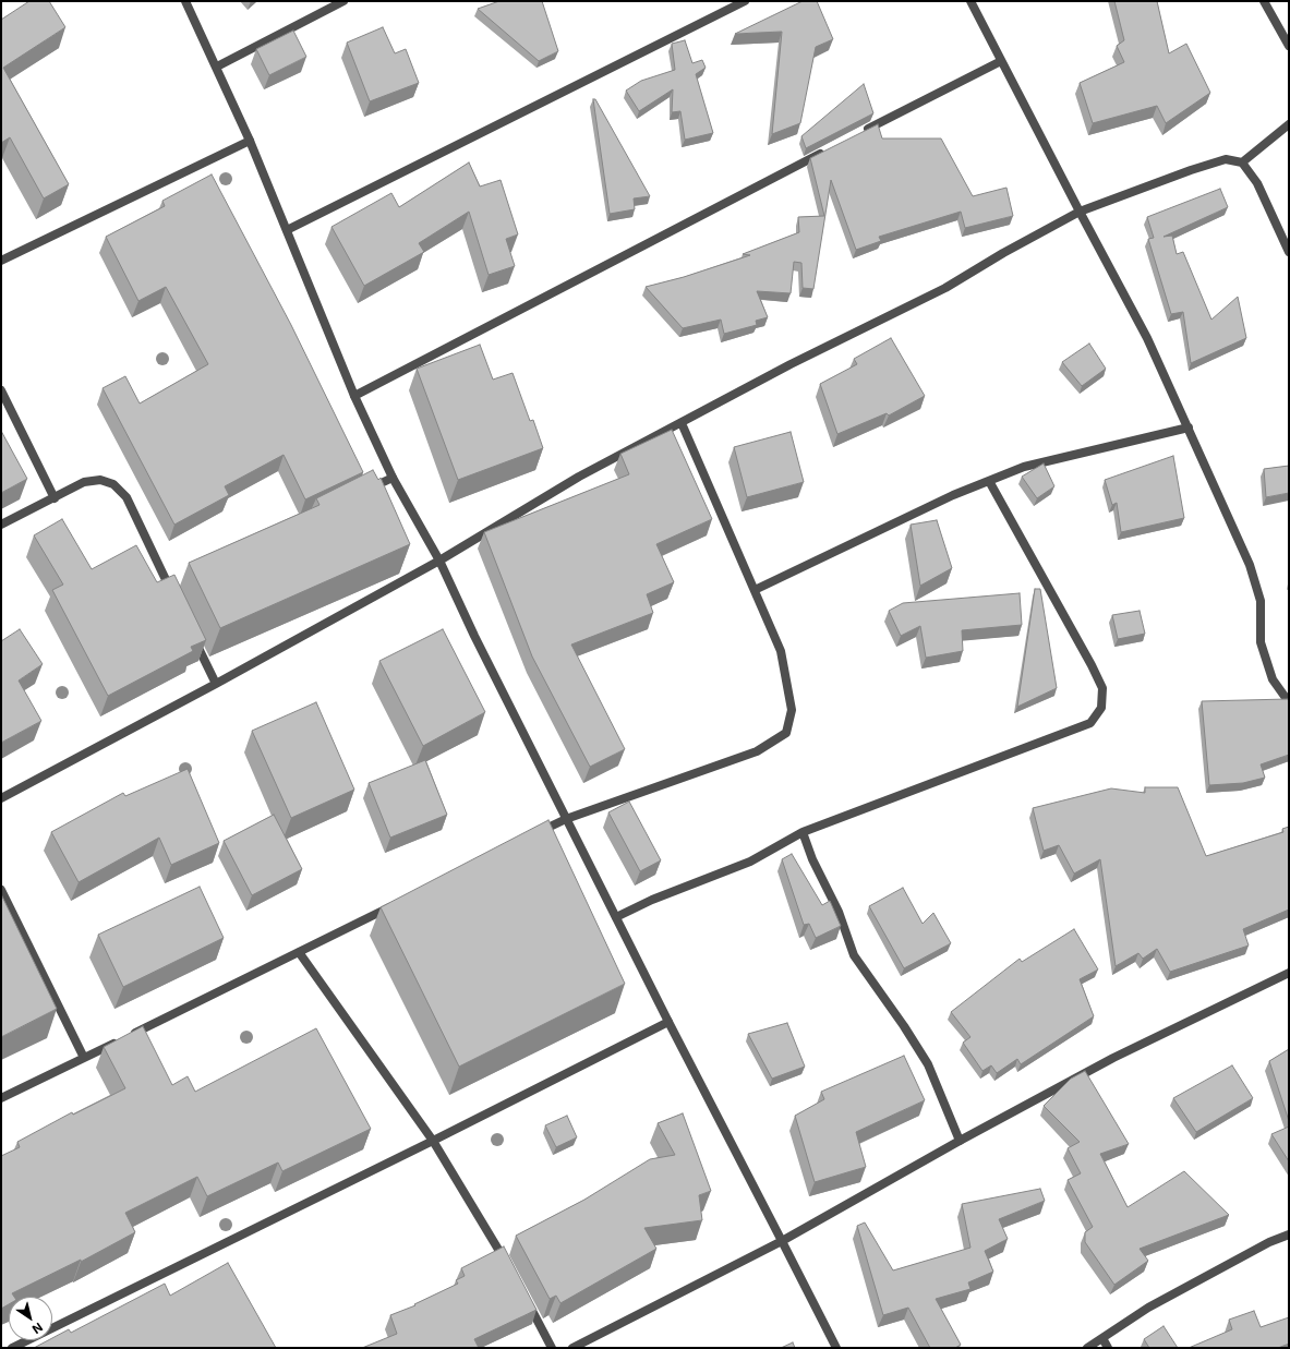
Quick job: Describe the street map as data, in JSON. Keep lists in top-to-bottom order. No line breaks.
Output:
{"north":"bottom right"}
